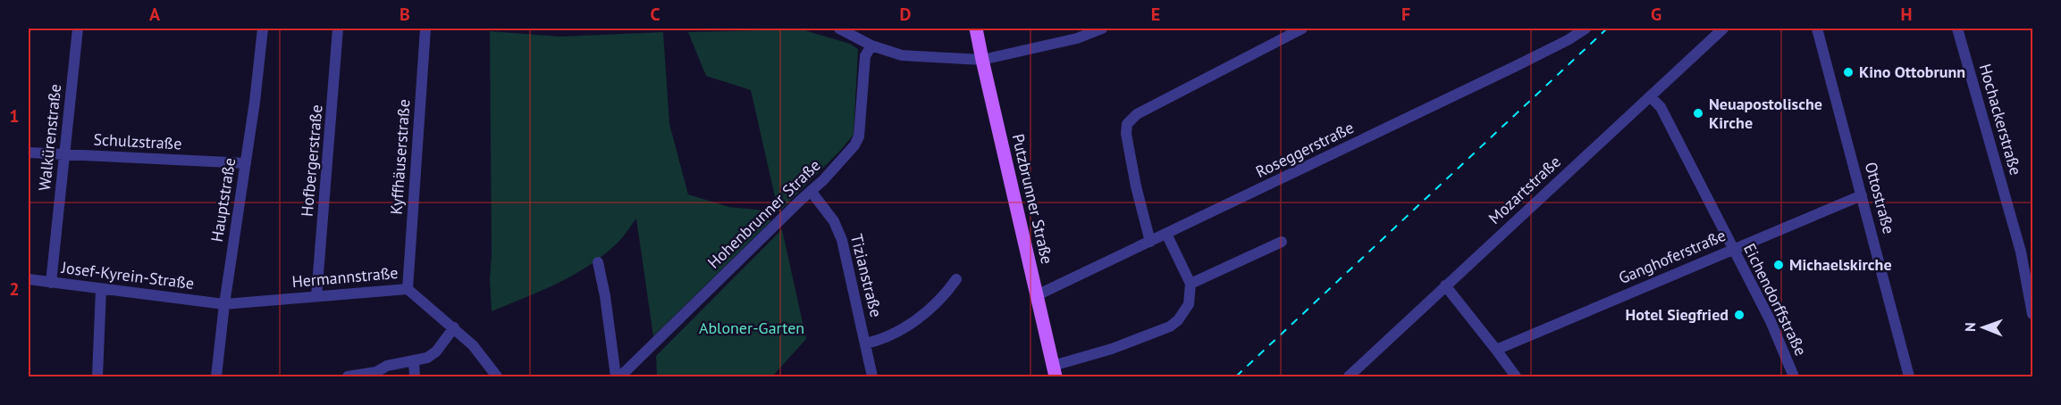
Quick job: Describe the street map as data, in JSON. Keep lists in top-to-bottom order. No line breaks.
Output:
{"streets":{"main road":["Putzbrunner Straße"],"street":["Hochackerstraße","Walkürenstraße","Schulzstraße","Roseggerstraße","Kyffhäuserstraße","Hofbergerstraße","Mozartstraße","Ottostraße","Hauptstraße","Hohenbrunner Straße","Ganghoferstraße","Josef-Kyrein-Straße","Tizianstraße","Hermannstraße","Eichendorffstraße"]},"crossings":[["Walkürenstraße","Schulzstraße"],["Walkürenstraße","Josef-Kyrein-Straße"],["Schulzstraße","Hauptstraße"],["Roseggerstraße","Putzbrunner Straße"],["Kyffhäuserstraße","Hermannstraße"],["Hofbergerstraße","Hermannstraße"],["Mozartstraße","Eichendorffstraße"],["Ottostraße","Ganghoferstraße"],["Hauptstraße","Josef-Kyrein-Straße"],["Hauptstraße","Hermannstraße"],["Hohenbrunner Straße","Tizianstraße"],["Ganghoferstraße","Eichendorffstraße"],["Josef-Kyrein-Straße","Hermannstraße"]],"parks":["Abloner-Garten"],"places":["Kino Ottobrunn","Neuapostolische Kirche","Michaelskirche","Hotel Siegfried"],"north":"left","grid":{"columns":["A","B","C","D","E","F","G","H"],"rows":["1","2"]}}
